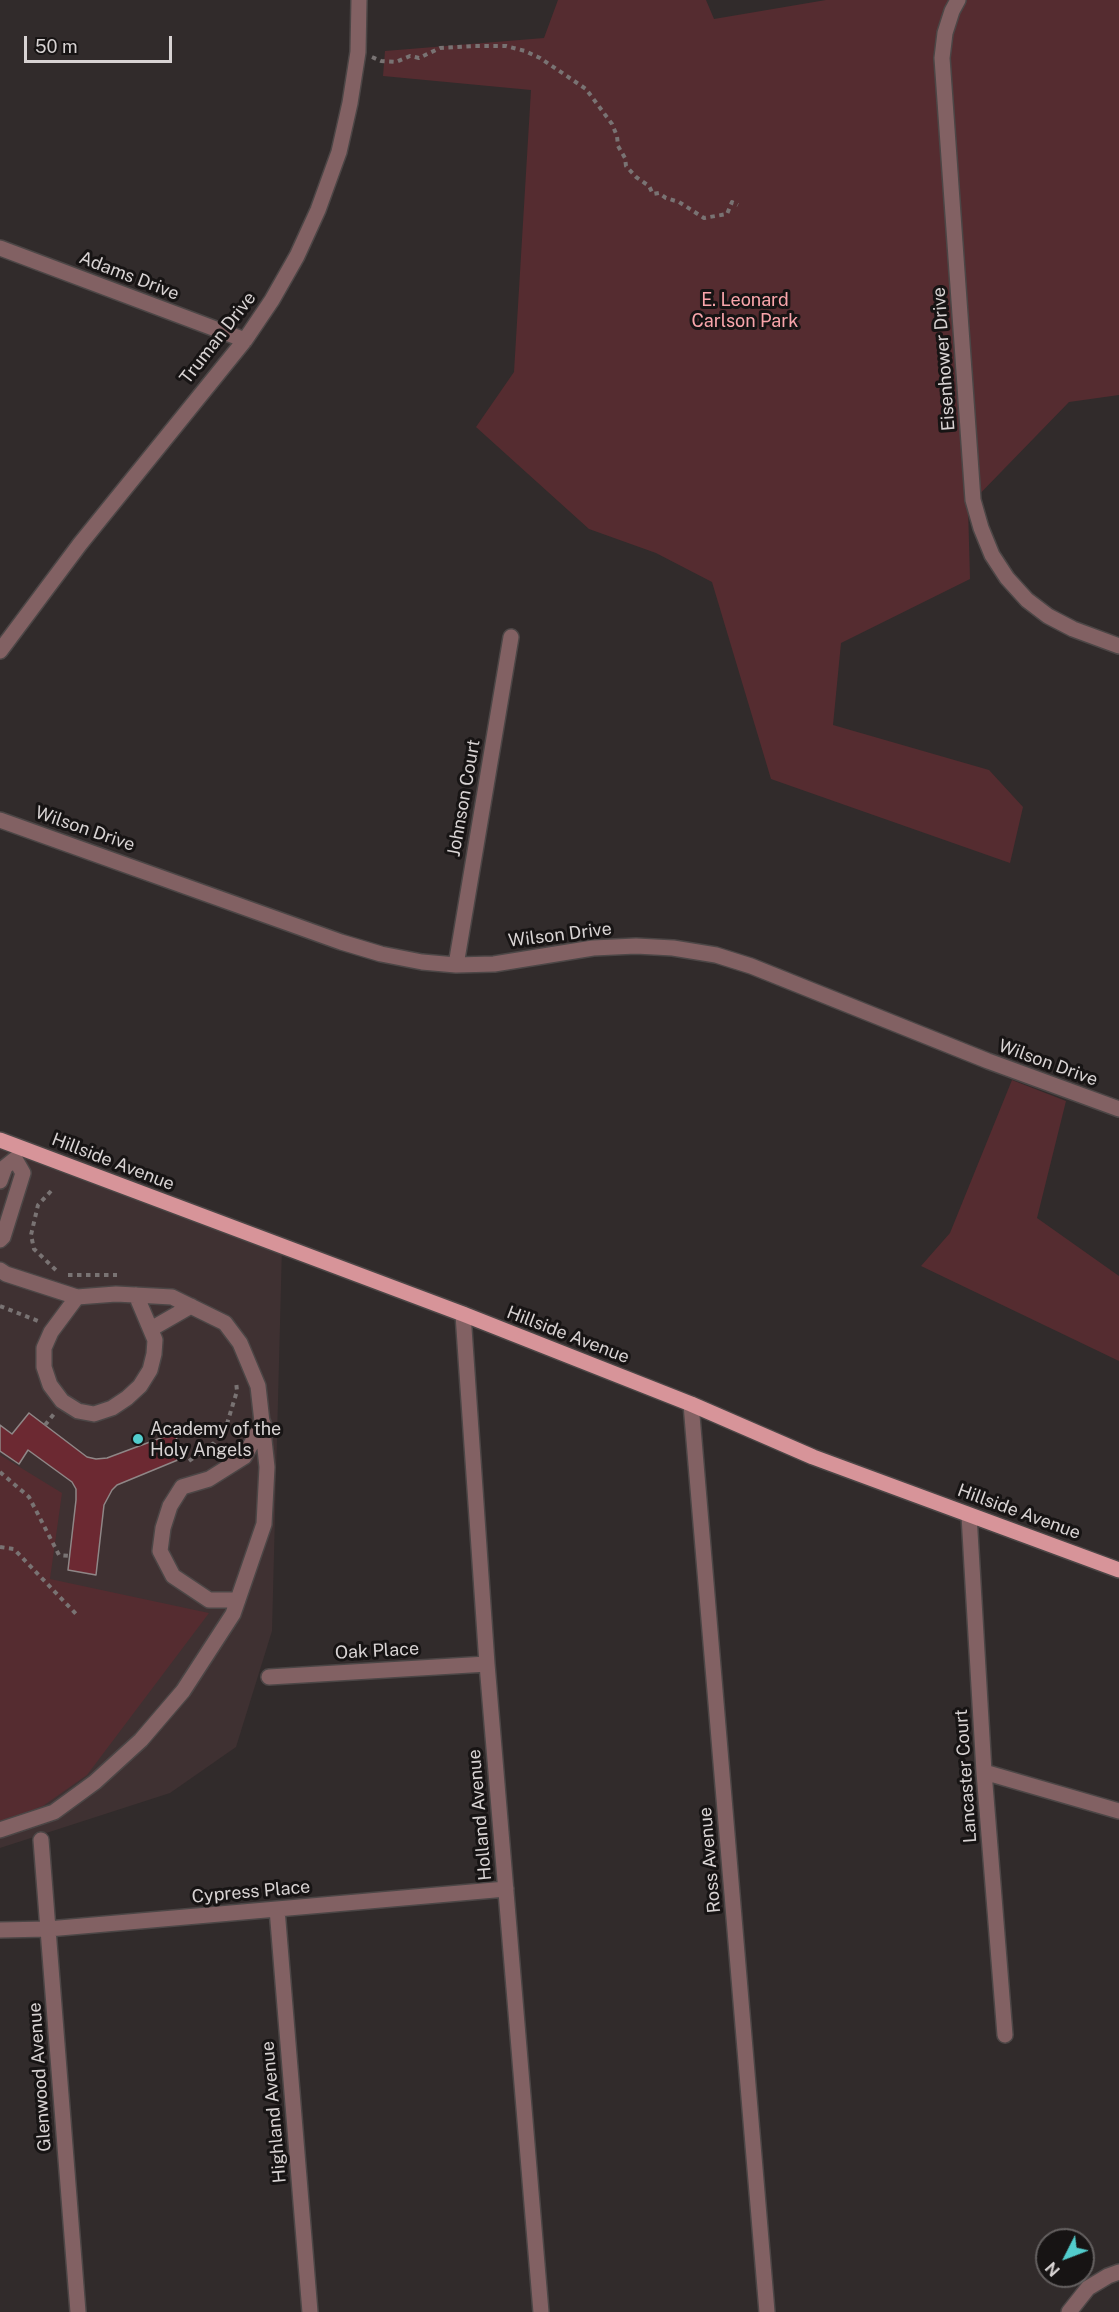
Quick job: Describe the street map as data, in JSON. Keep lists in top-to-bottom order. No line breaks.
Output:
{"streets":{"main road":["Hillside Avenue"],"street":["Adams Drive","Truman Drive","Eisenhower Drive","Johnson Court","Wilson Drive","Oak Place","Lancaster Court","Holland Avenue","Ross Avenue","Cypress Place","Glenwood Avenue","Highland Avenue"]},"crossings":[["Adams Drive","Truman Drive"],["Johnson Court","Wilson Drive"],["Hillside Avenue","Lancaster Court"],["Hillside Avenue","Holland Avenue"],["Hillside Avenue","Ross Avenue"],["Oak Place","Holland Avenue"],["Holland Avenue","Cypress Place"],["Cypress Place","Glenwood Avenue"],["Cypress Place","Highland Avenue"]],"parks":["E. Leonard Carlson Park"],"places":["Academy of the Holy Angels"],"scale_bar":"50 m","north":"bottom left"}
